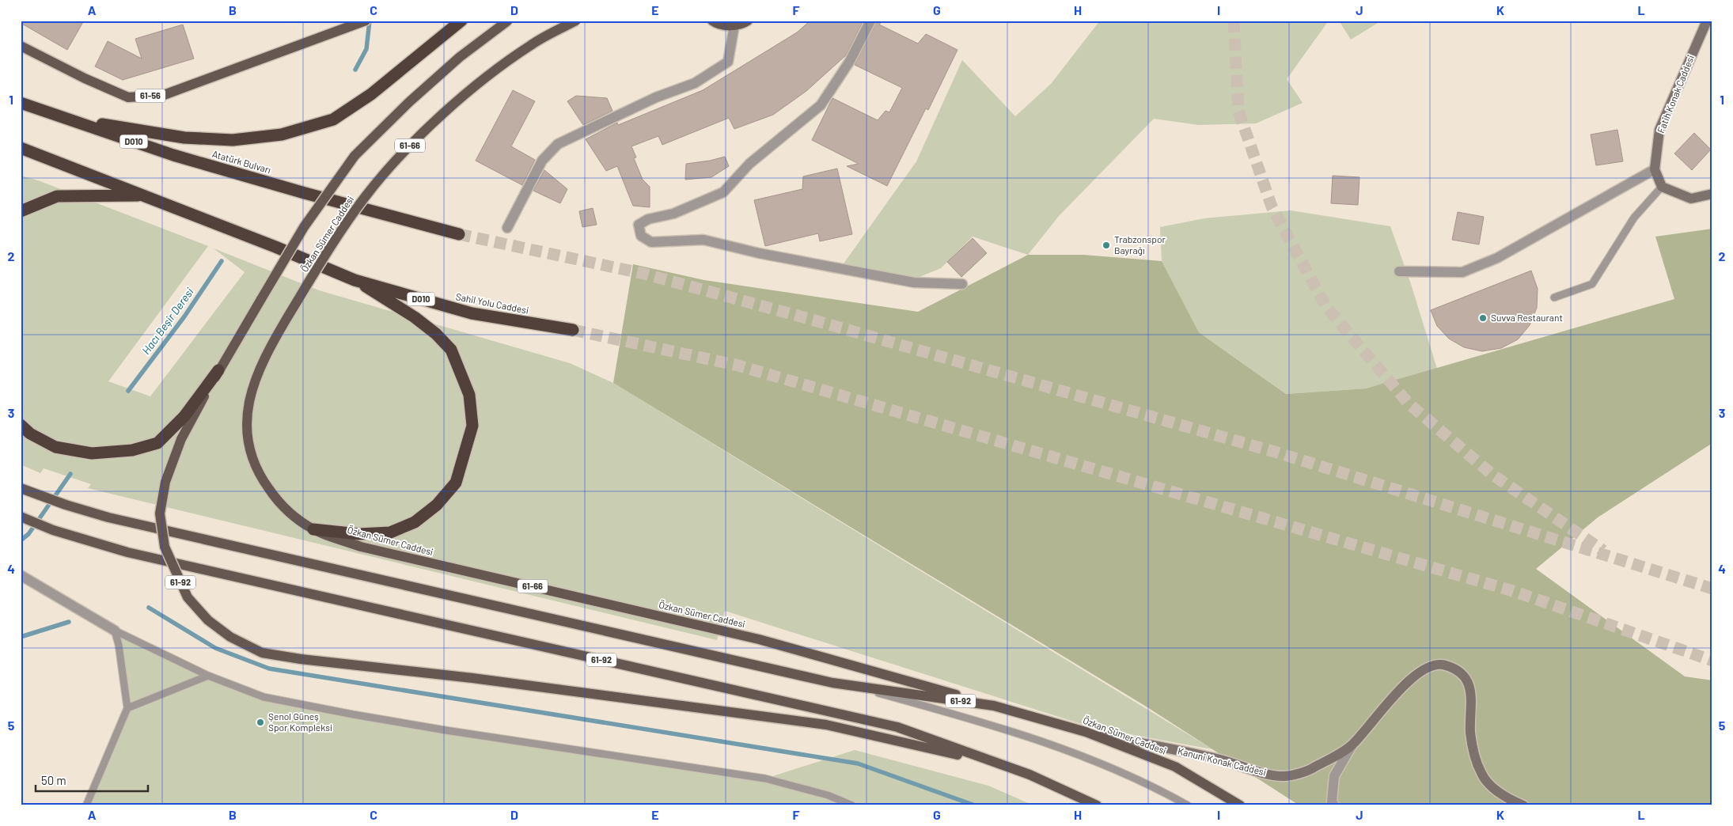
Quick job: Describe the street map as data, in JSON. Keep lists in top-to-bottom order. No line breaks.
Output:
{"streets":{"highway":["D010","Atatürk Bulvarı","Sahil Yolu Caddesi"],"main road":["61-56","61-66","Özkan Sümer Caddesi","61-92"],"street":["Fatih Konak Caddesi","Kanuni Konak Caddesi"]},"crossings":[["D010","Sahil Yolu Caddesi"],["Özkan Sümer Caddesi","Kanuni Konak Caddesi"]],"water":["Hacı Beşir Deresi"],"places":["Trabzonspor Bayrağı","Suvva Restaurant","Şenol Güneş Spor Kompleksi"],"scale_bar":"50 m","grid":{"columns":["A","B","C","D","E","F","G","H","I","J","K","L"],"rows":["1","2","3","4","5"]}}
